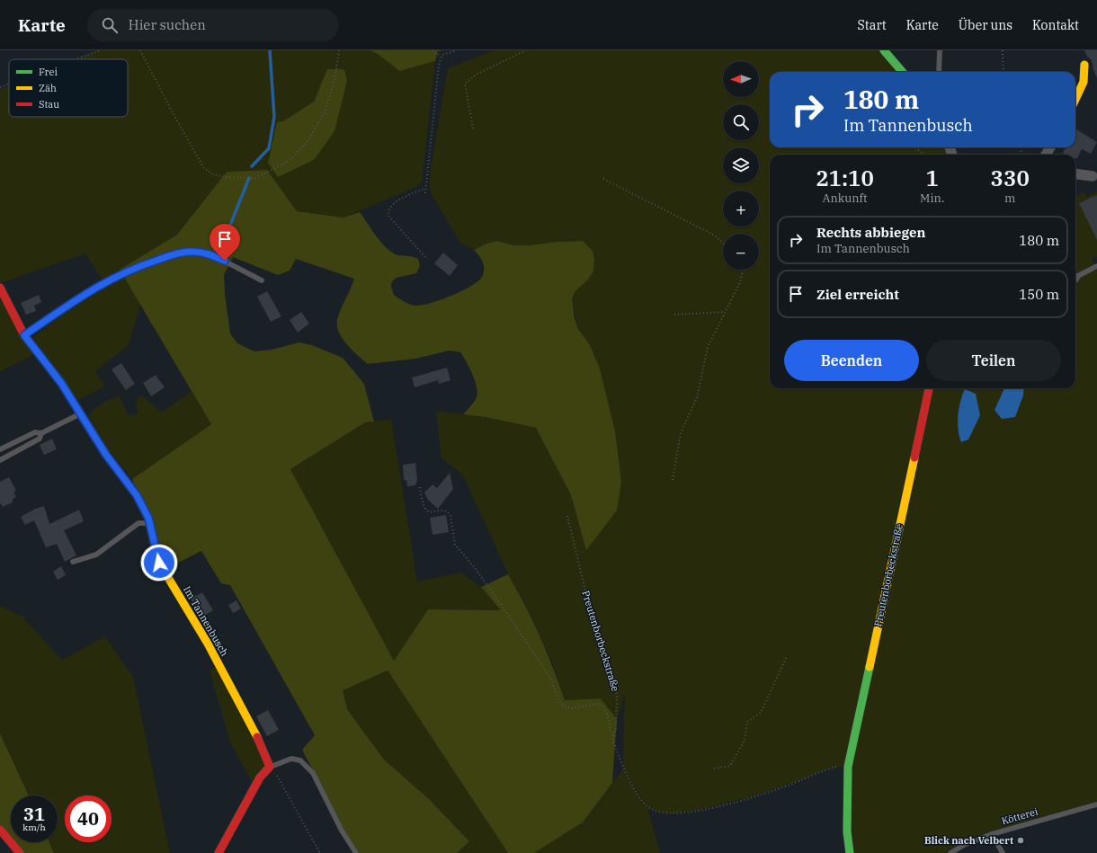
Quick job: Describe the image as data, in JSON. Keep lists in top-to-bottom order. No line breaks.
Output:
{"streets":{"street":["Preutenborbeckstraße","Im Tannenbusch"],"lane":["Kötterei"]},"places":["Blick nach Velbert"],"legend":["Frei","Zäh","Stau"],"north":"left","page":{"header":"Karte","search":"Hier suchen","nav":["Start","Karte","Über uns","Kontakt"],"map_buttons":["+","−"],"turn":["180 m","Im Tannenbusch"],"eta":["21:10","Ankunft","1","Min.","330","m"],"list":[{"name":"Rechts abbiegen","note":"Im Tannenbusch","value":"180 m"},{"name":"Ziel erreicht","value":"150 m"}],"buttons":["Beenden","Teilen"],"speed":"31 km/h","limit":"40"}}
